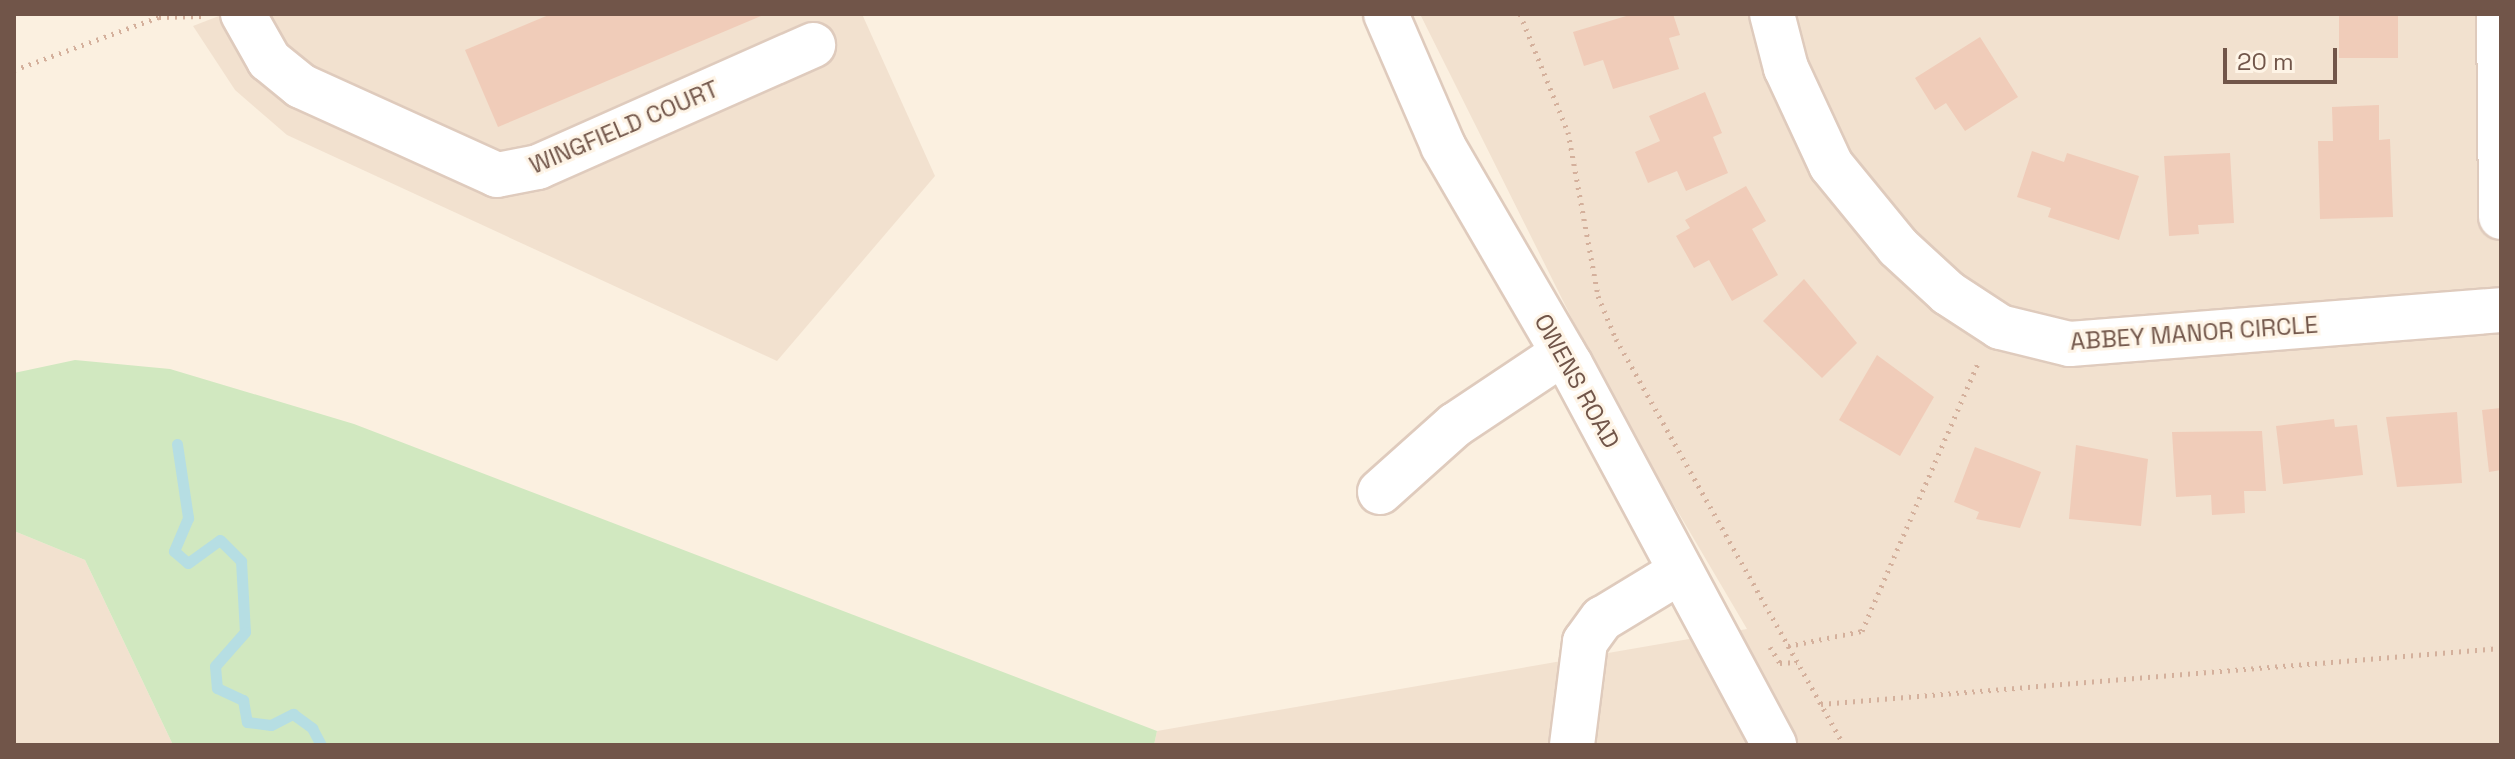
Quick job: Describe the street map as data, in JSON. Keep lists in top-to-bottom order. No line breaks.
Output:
{"streets":{"street":["WINGFIELD COURT","ABBEY MANOR CIRCLE","OWENS ROAD"]},"scale_bar":"20 m"}
